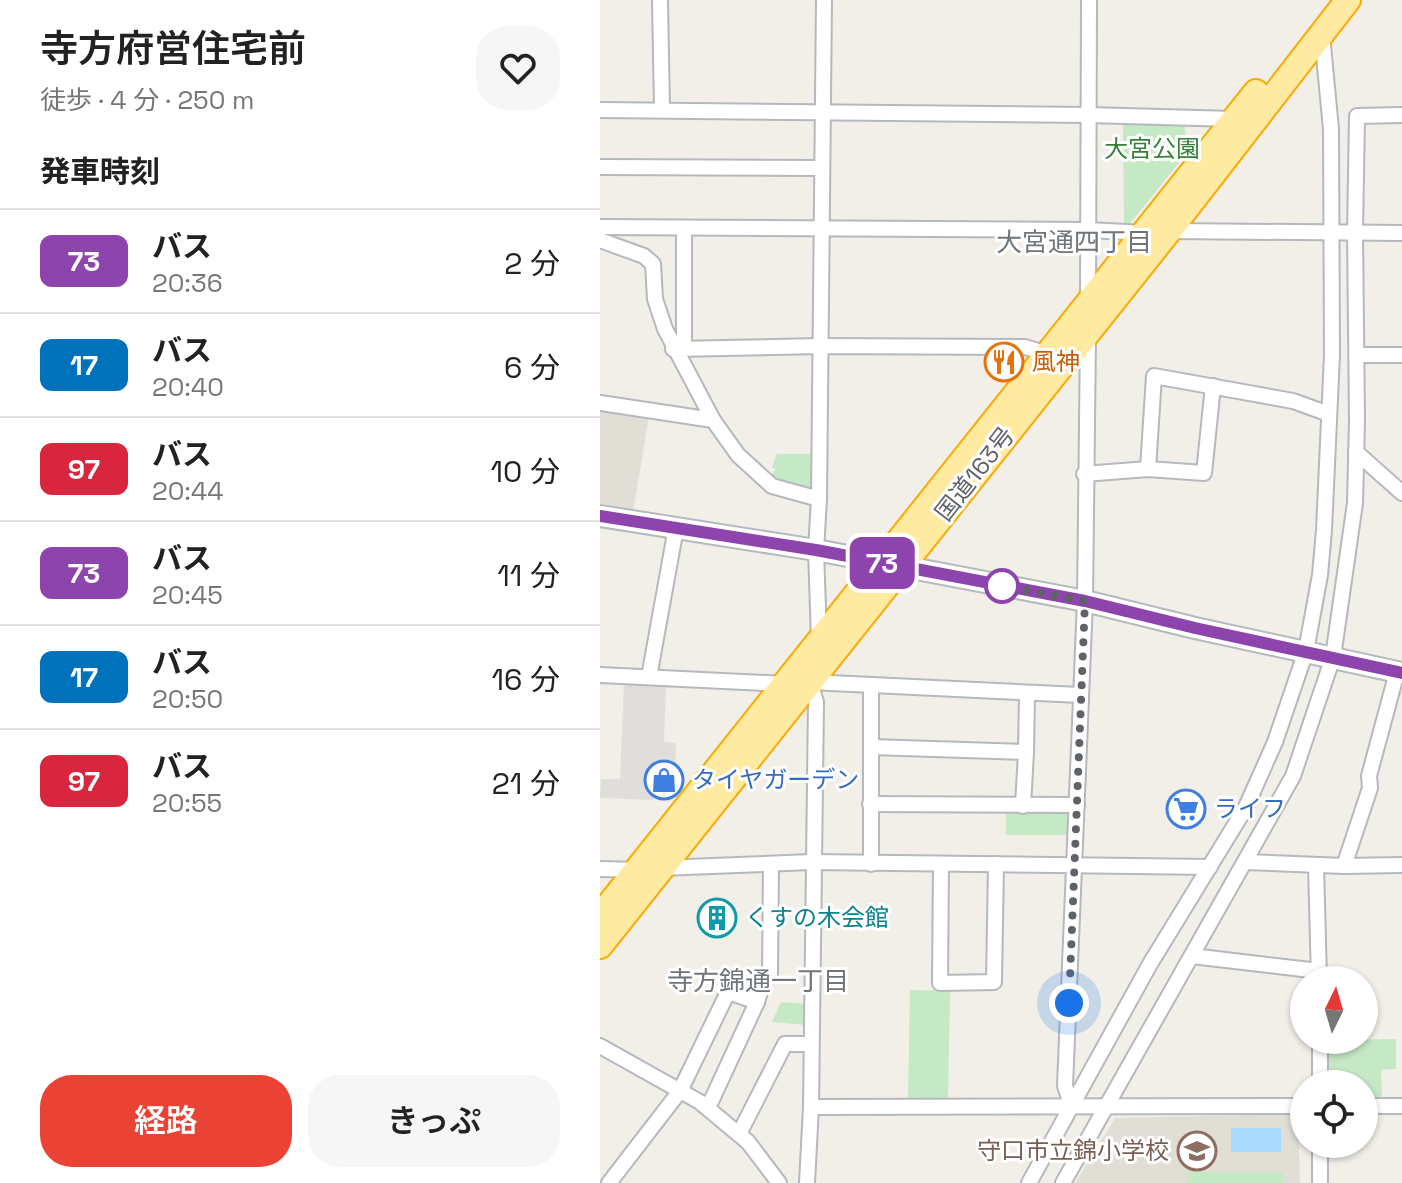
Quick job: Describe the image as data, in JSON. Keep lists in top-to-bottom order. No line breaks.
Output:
{"streets":{"highway":["国道163号"]},"districts":["大宮通四丁目","寺方錦通一丁目"],"parks":["大宮公園"],"places":{"restaurant":["風神"],"shop":["タイヤガーデン"],"supermarket":["ライフ"],"building":["くすの木会館"],"school or university":["守口市立錦小学校"]},"lines":["bus line 73"],"north":"top","page":{"heading":[["寺方府営住宅前","徒歩 · 4 分 · 250 m"],"発車時刻"],"on_map":"73","list":[{"mark":"73","name":"バス","note":"20:36","value":"2 分"},{"mark":"17","name":"バス","note":"20:40","value":"6 分"},{"mark":"97","name":"バス","note":"20:44","value":"10 分"},{"mark":"73","name":"バス","note":"20:45","value":"11 分"},{"mark":"17","name":"バス","note":"20:50","value":"16 分"},{"mark":"97","name":"バス","note":"20:55","value":"21 分"}],"buttons":["経路","きっぷ"]}}
